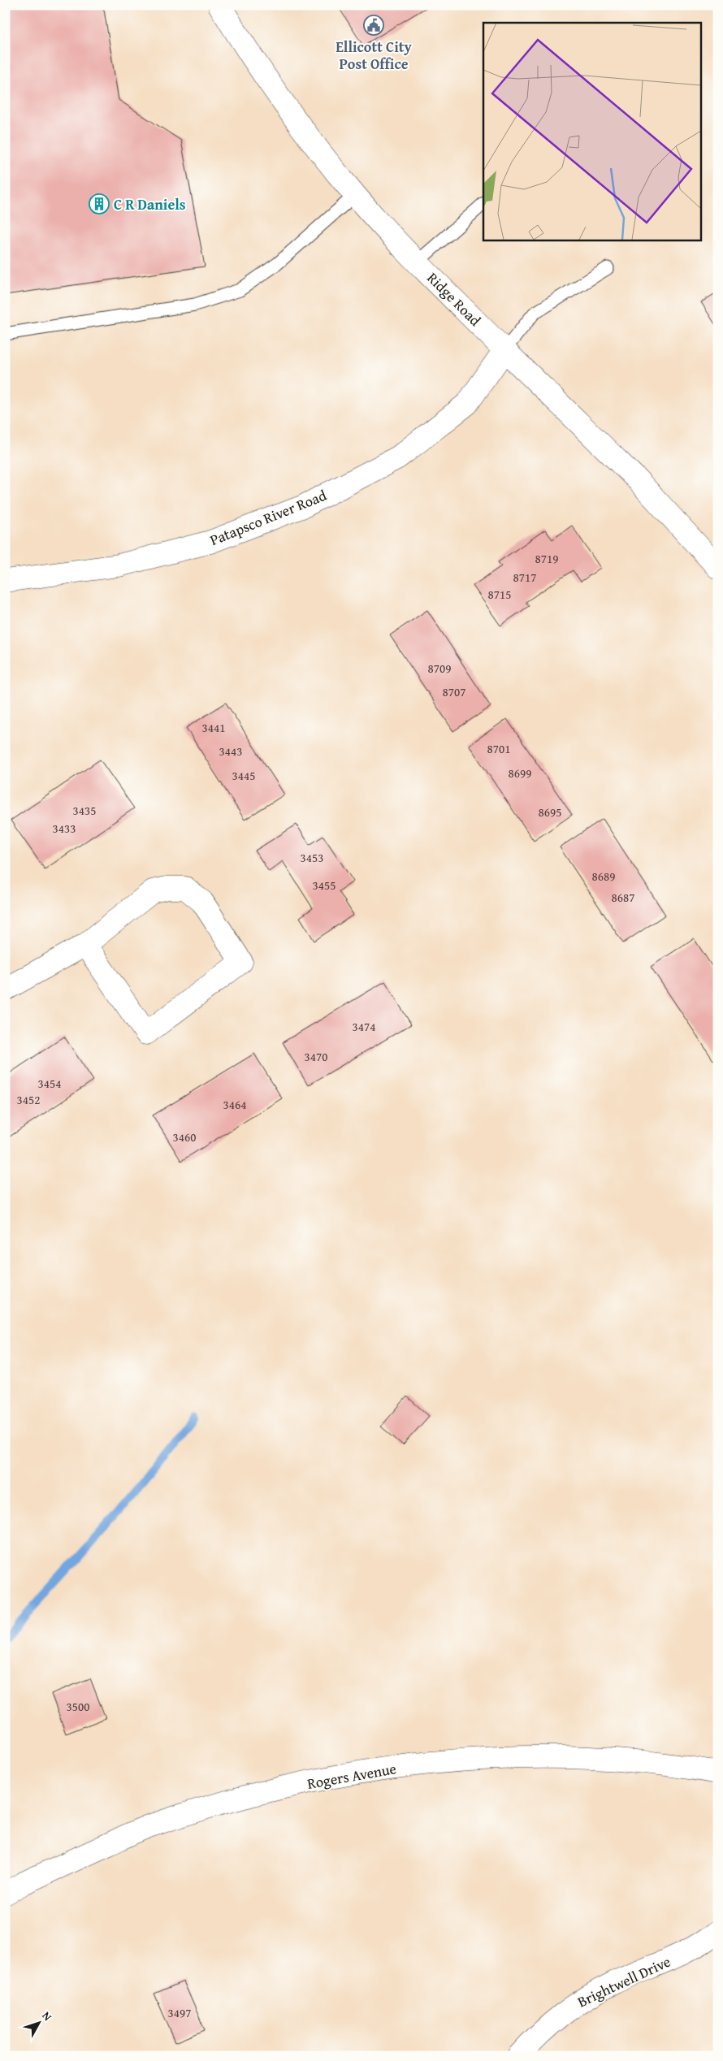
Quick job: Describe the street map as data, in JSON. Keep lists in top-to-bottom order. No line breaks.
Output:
{"streets":{"street":["Ridge Road","Patapsco River Road","Rogers Avenue","Brightwell Drive"]},"crossings":[["Ridge Road","Patapsco River Road"]],"places":{"public building":["Ellicott City Post Office"],"building":["C R Daniels"]},"house_numbers":["8719","8717","8715","8709","8707","3441","8701","3443","8699","3445","3435","8695","3433","3453","8689","3455","8687","3474","3470","3454","3452","3464","3460","3500","3497"],"north":"top right"}
